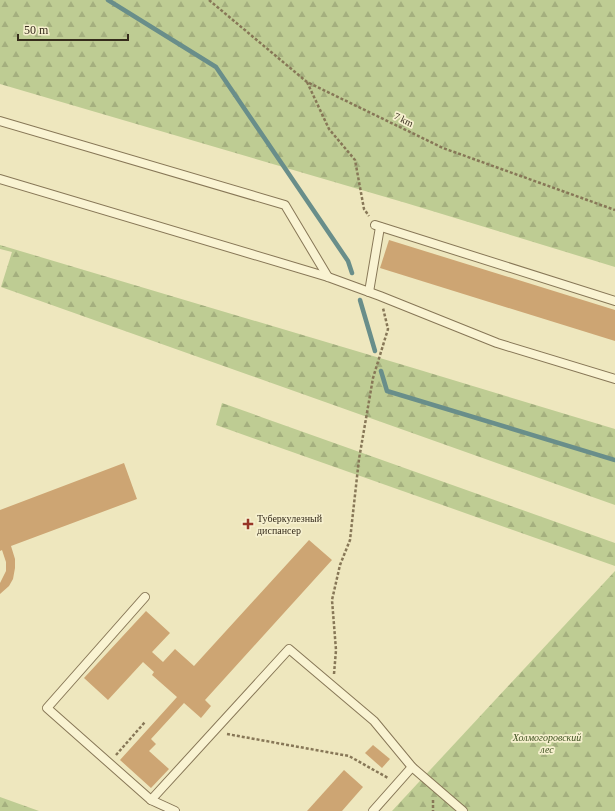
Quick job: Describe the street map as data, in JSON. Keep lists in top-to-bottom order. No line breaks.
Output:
{"streets":{"path":["7 km"]},"parks":["Холмогоровский лес"],"places":{"health":["Туберкулезный диспансер"]},"scale_bar":"50 m"}
